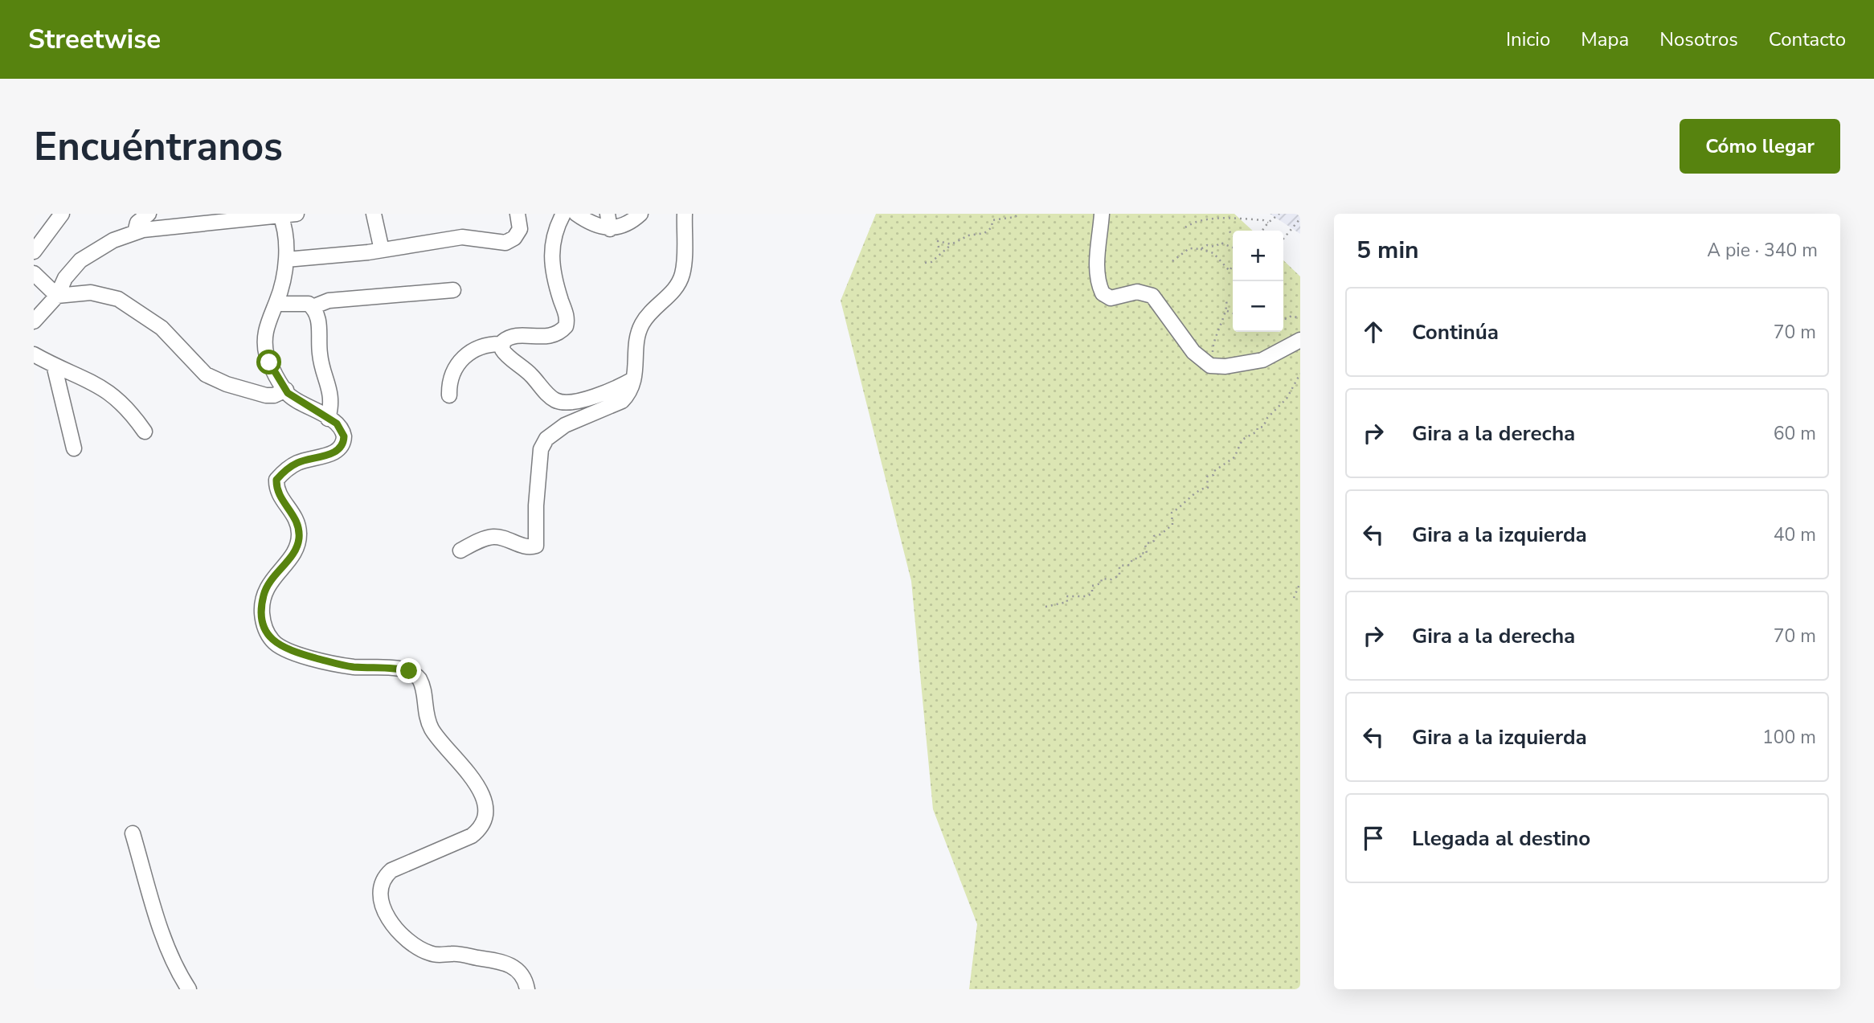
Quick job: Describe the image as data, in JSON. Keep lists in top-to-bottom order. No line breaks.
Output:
{"page":{"header":"Streetwise","nav":["Inicio","Mapa","Nosotros","Contacto"],"buttons":"Cómo llegar","title":"Encuéntranos","heading":["5 min","A pie · 340 m"],"map_buttons":["+","−"],"list":[["Continúa","70 m"],["Gira a la derecha","60 m"],["Gira a la izquierda","40 m"],["Gira a la derecha","70 m"],["Gira a la izquierda","100 m"],"Llegada al destino"]}}
